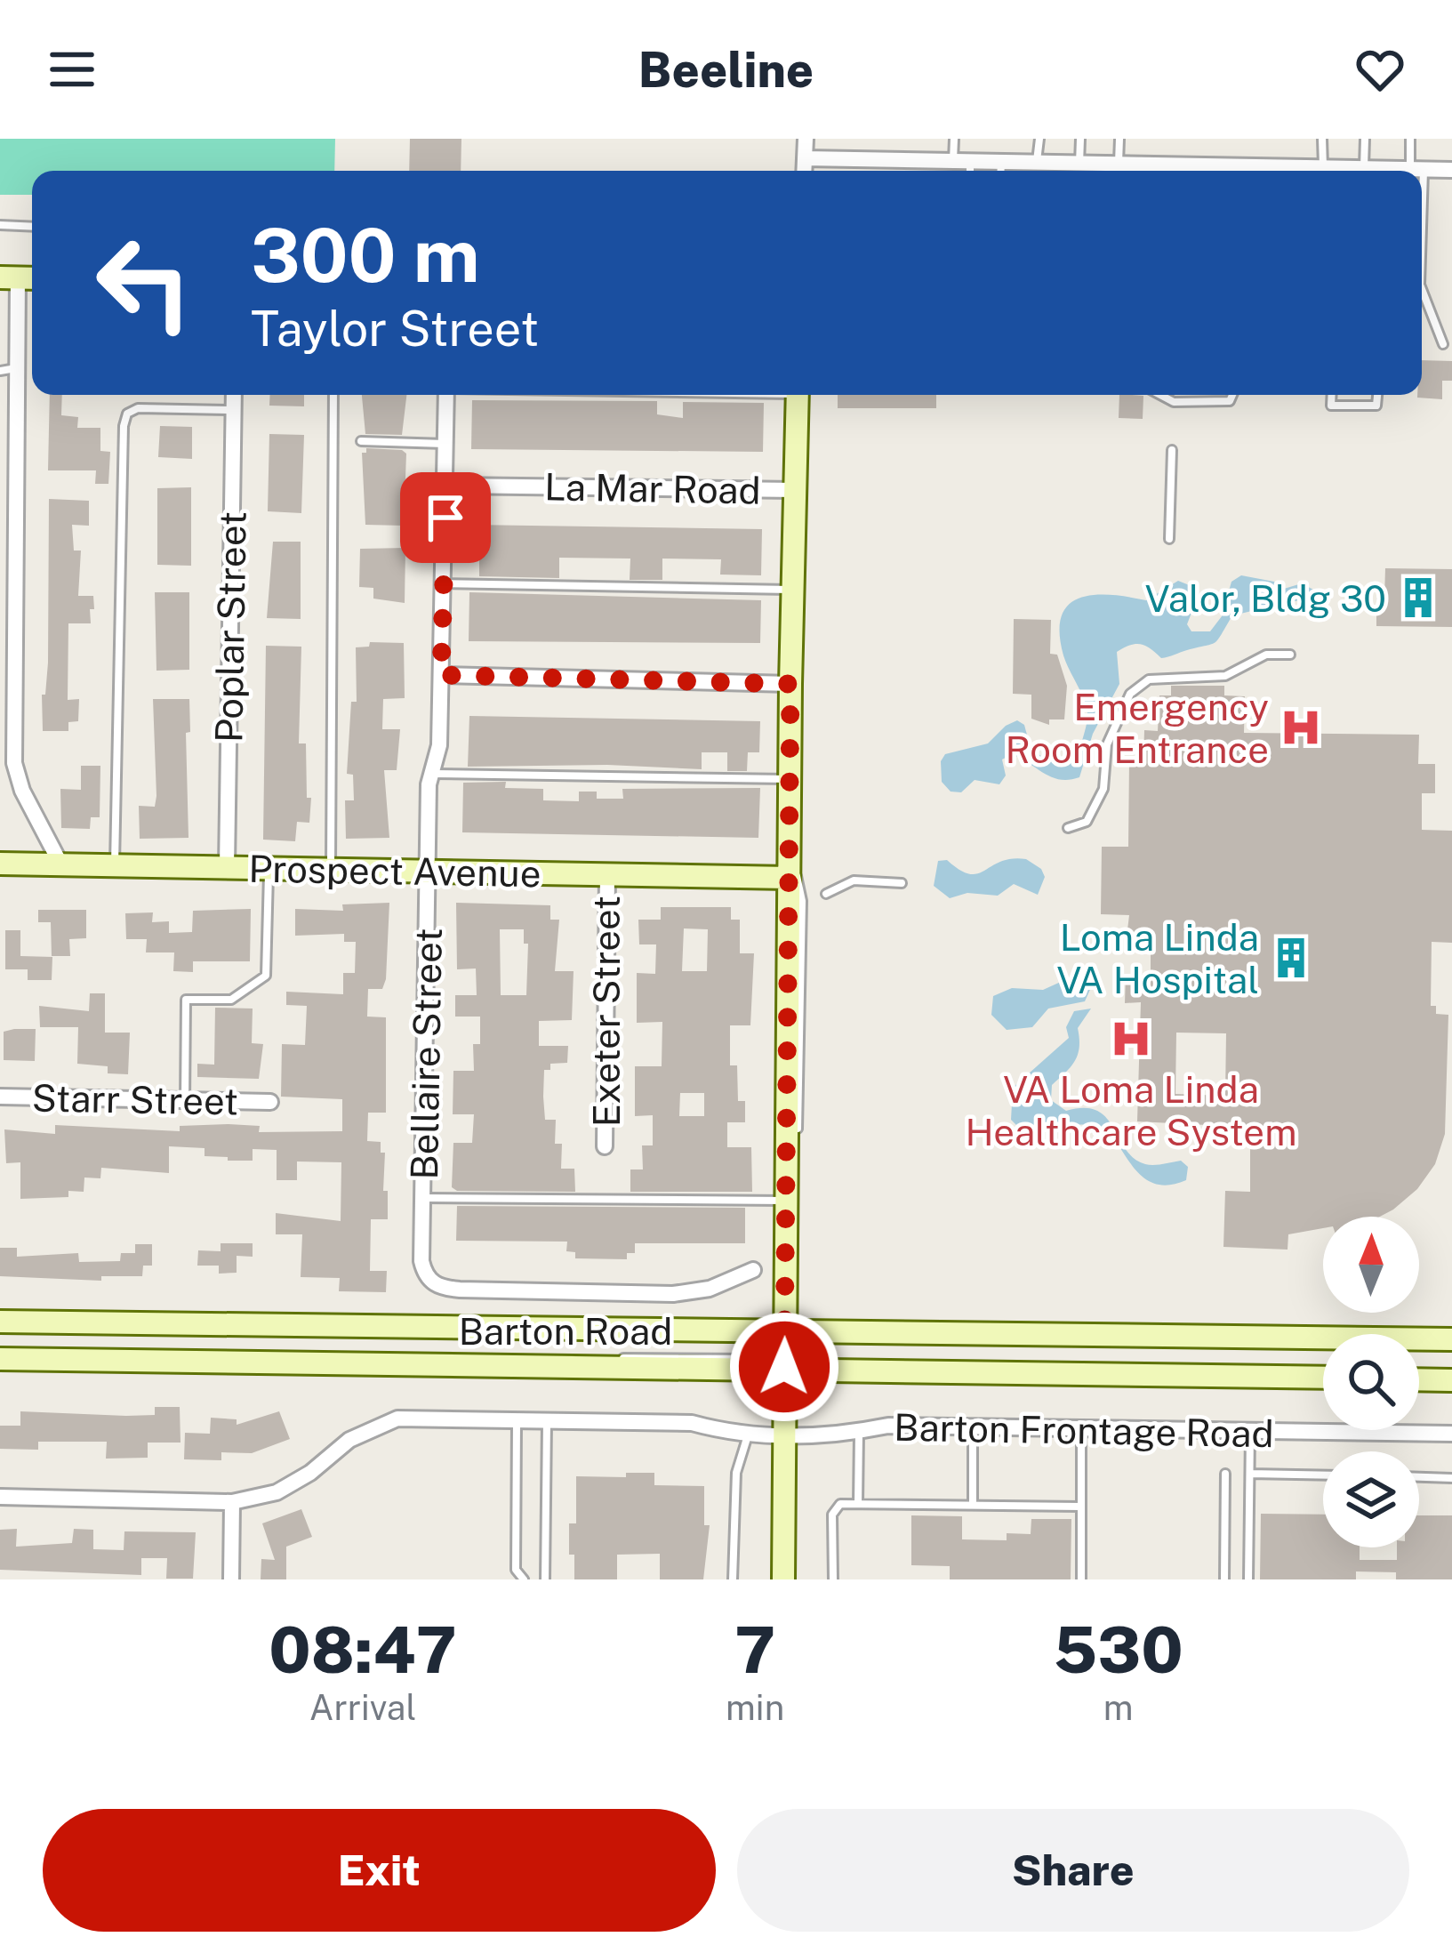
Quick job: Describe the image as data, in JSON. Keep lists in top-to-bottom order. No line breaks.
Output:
{"streets":{"main road":["Prospect Avenue","Barton Road"],"street":["La Mar Road","Poplar Street","Exeter Street","Bellaire Street","Starr Street","Barton Frontage Road"]},"crossings":[["La Mar Road","Bellaire Street"],["Poplar Street","Prospect Avenue"],["Prospect Avenue","Exeter Street"],["Prospect Avenue","Bellaire Street"]],"places":{"building":["Valor, Bldg 30","Loma Linda VA Hospital"],"hospital":["Emergency Room Entrance","VA Loma Linda Healthcare System"]},"north":"top","page":{"header":"Beeline","turn":["300 m","Taylor Street"],"eta":["08:47","Arrival","7","min","530","m"],"buttons":["Exit","Share"]}}
